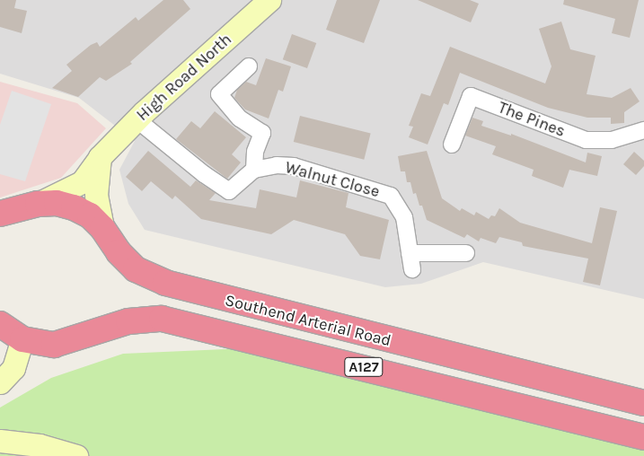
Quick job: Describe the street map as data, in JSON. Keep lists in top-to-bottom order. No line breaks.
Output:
{"streets":{"highway":["Southend Arterial Road","A127"],"street":["High Road North","The Pines","Walnut Close"]},"crossings":[["High Road North","Walnut Close"],["High Road North","Southend Arterial Road"]]}
